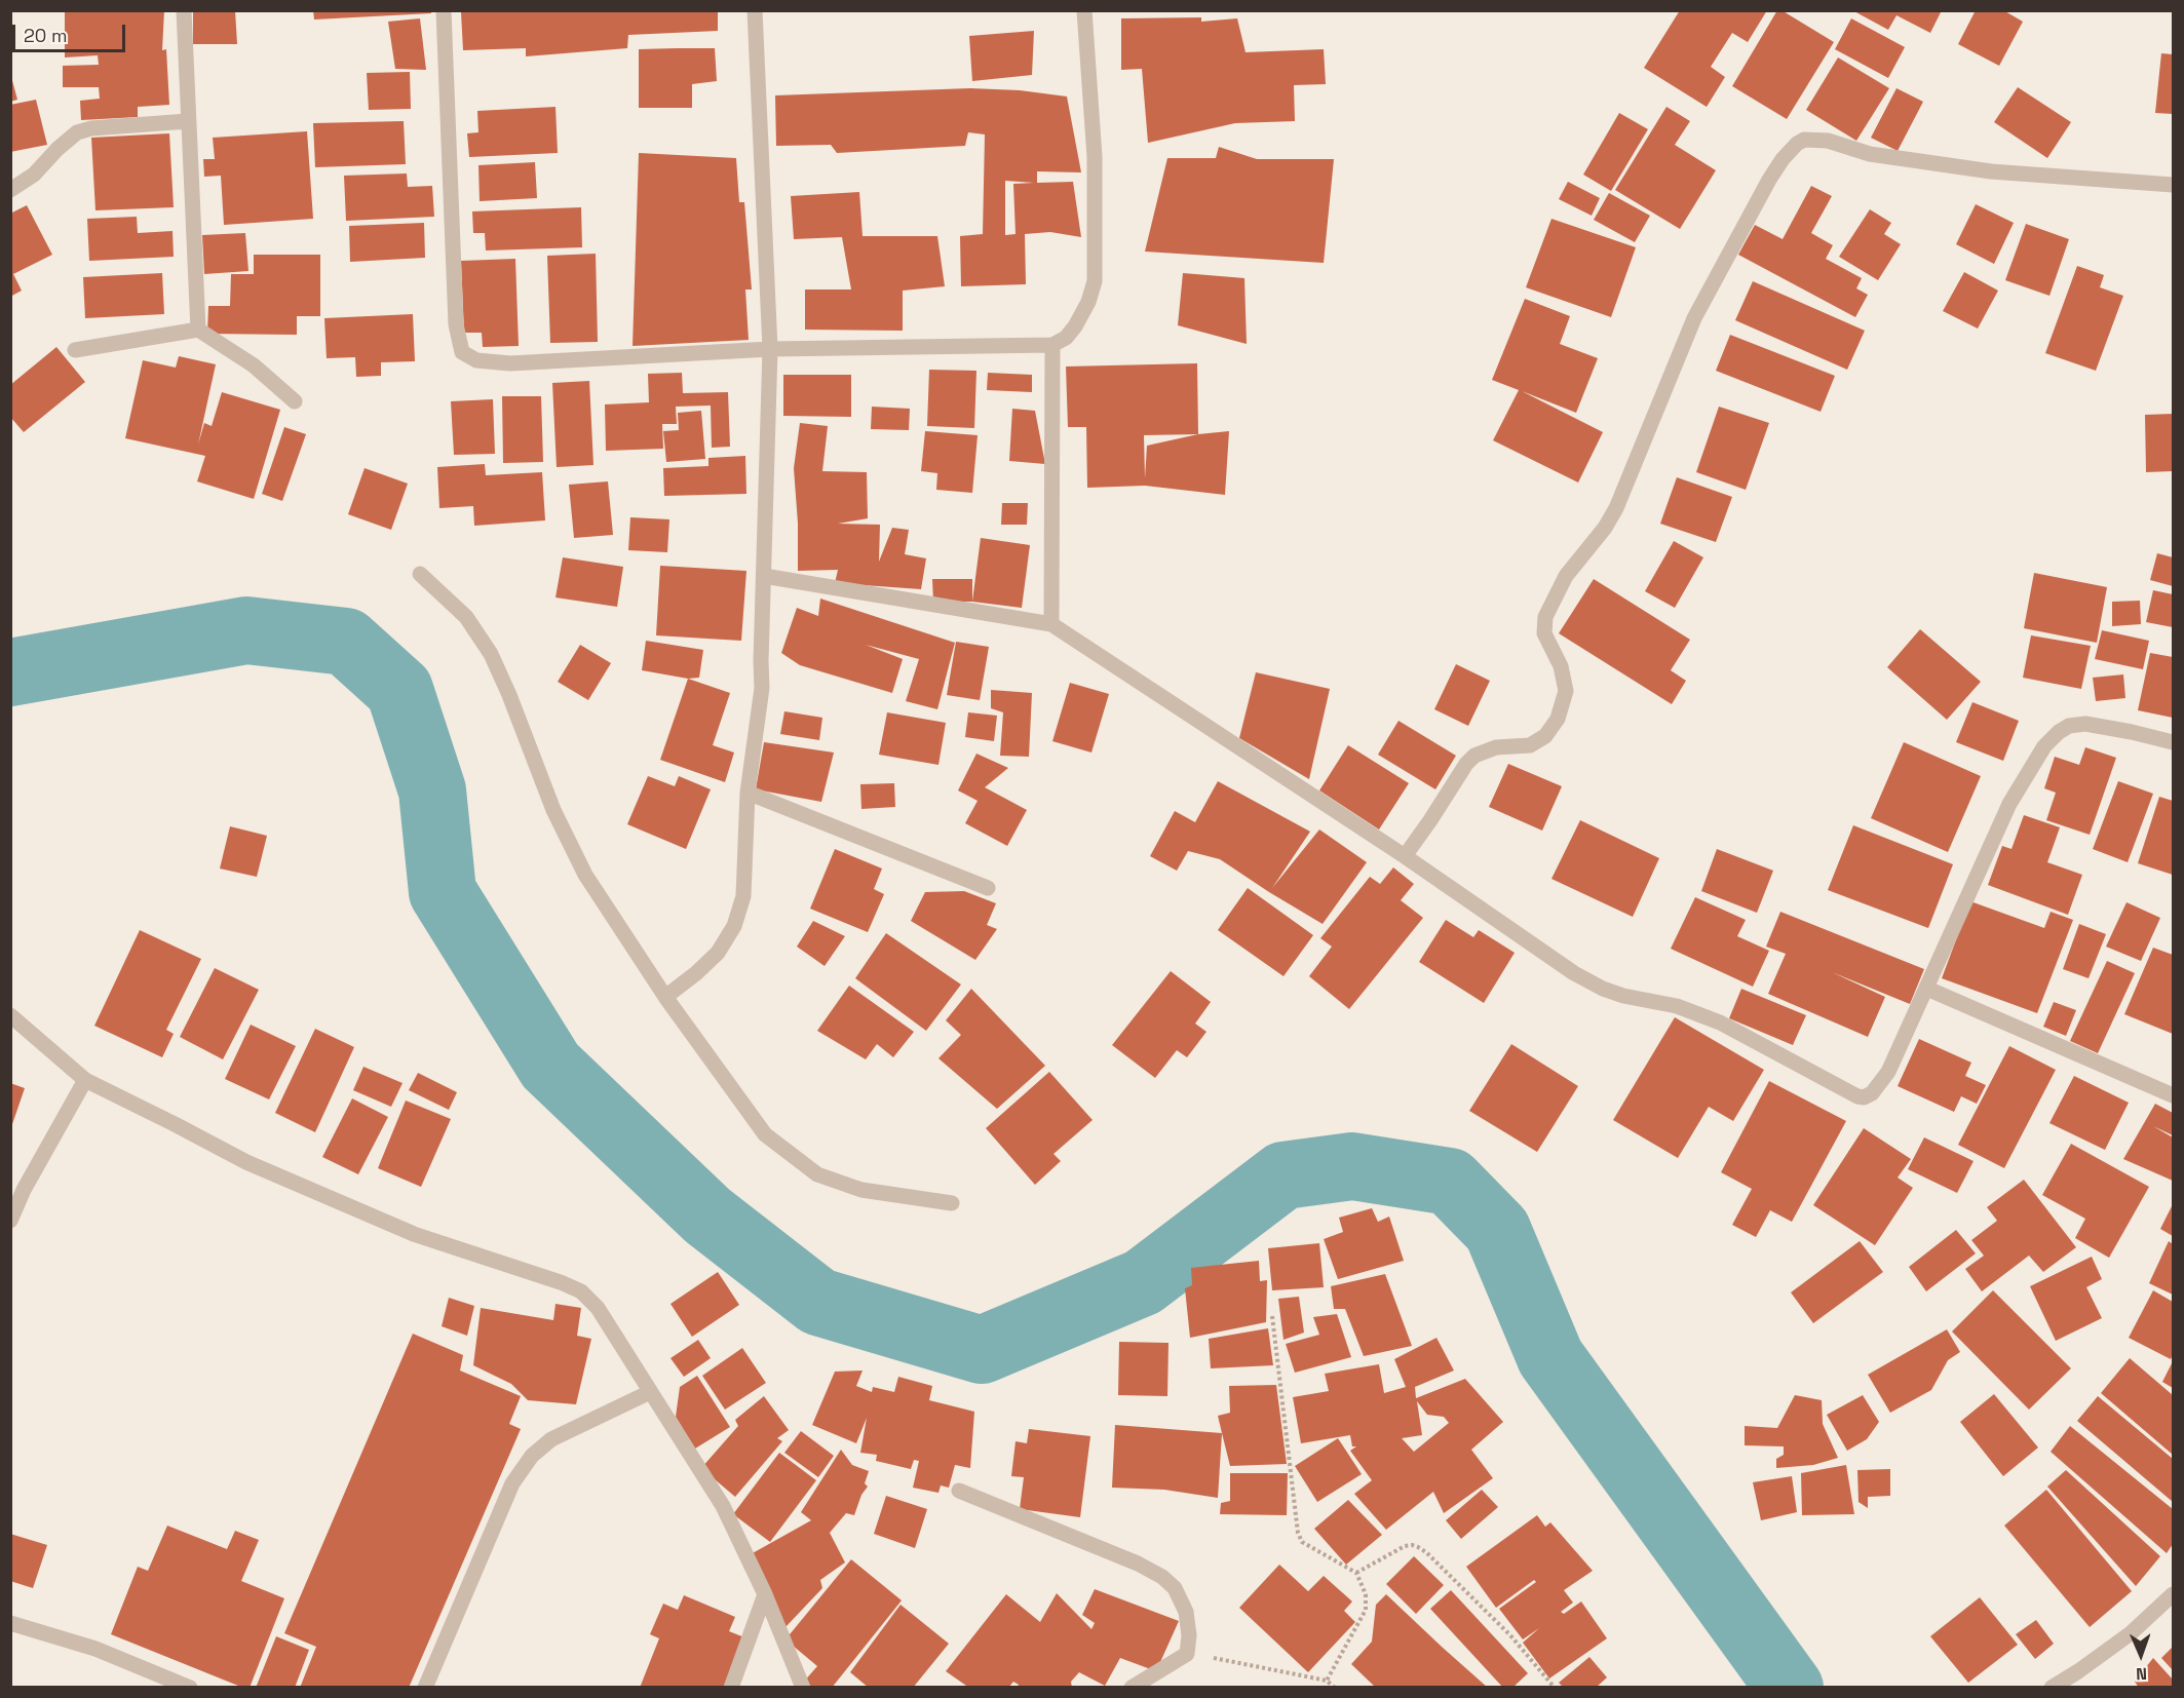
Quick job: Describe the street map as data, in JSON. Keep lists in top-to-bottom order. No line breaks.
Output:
{"scale_bar":"20 m","north":"bottom"}
